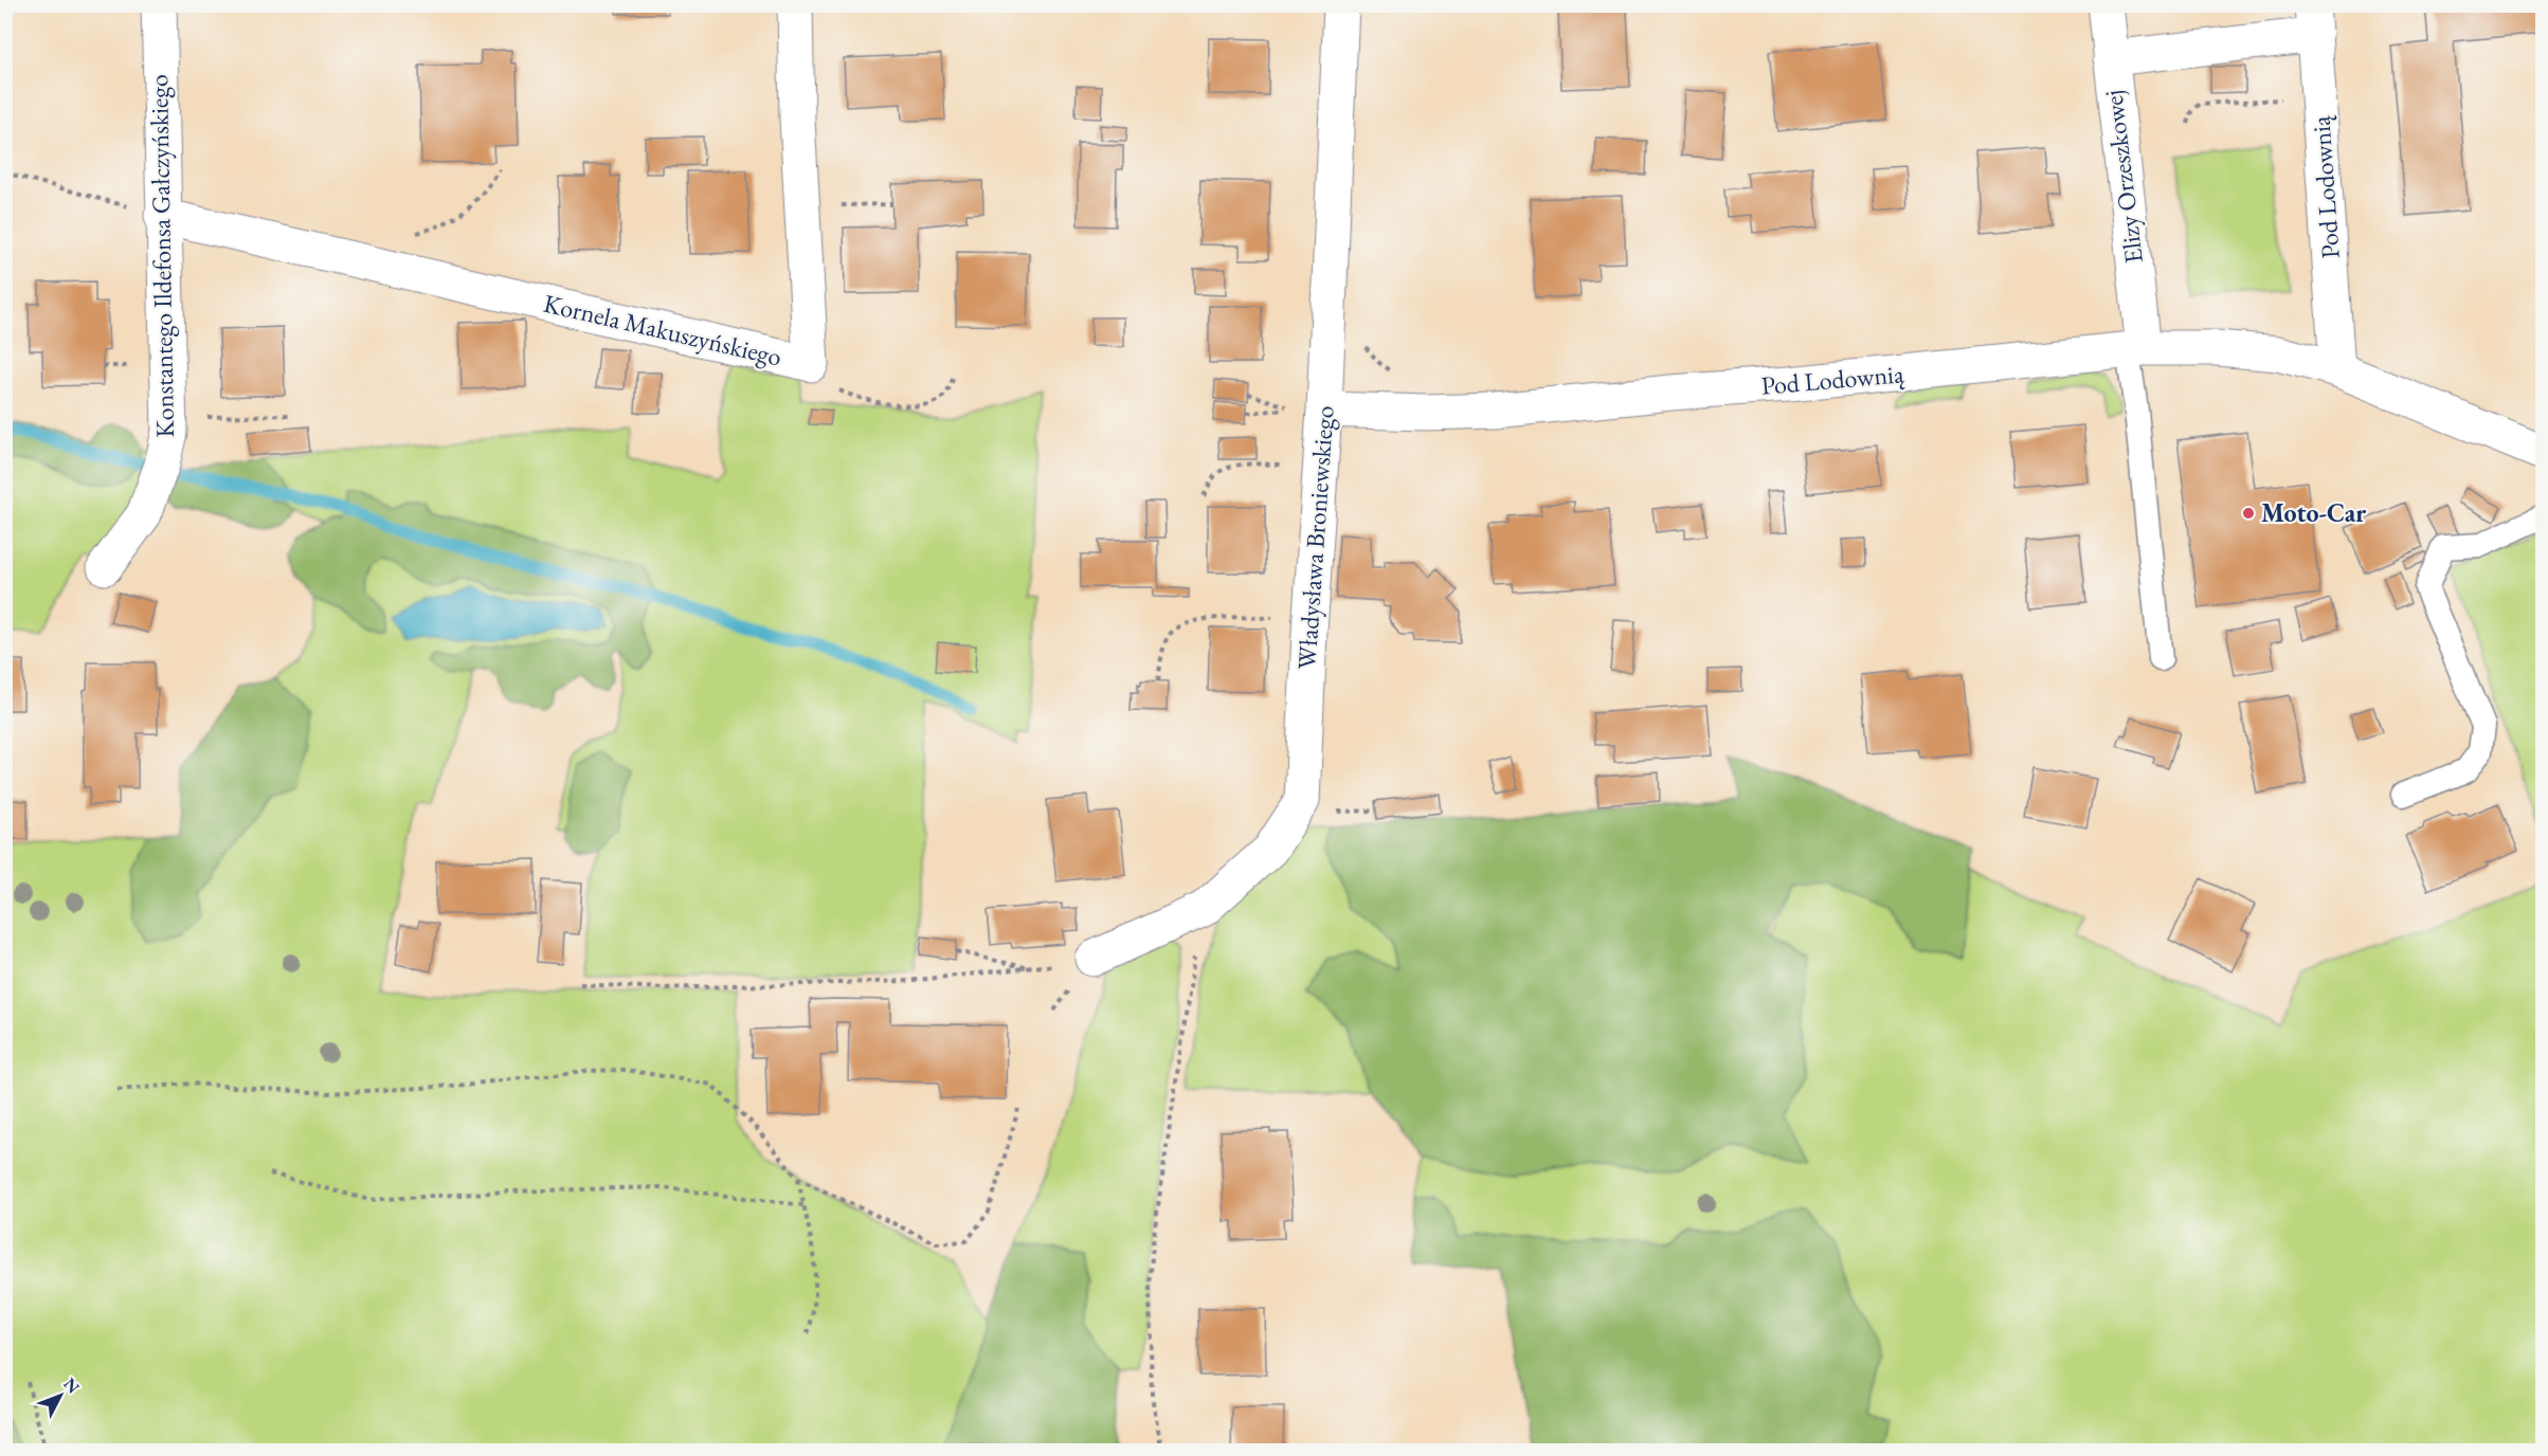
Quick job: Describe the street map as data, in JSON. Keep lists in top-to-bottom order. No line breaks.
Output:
{"streets":{"street":["Elizy Orzeszkowej","Pod Lodownią","Konstantego Ildefonsa Gałczyńskiego","Kornela Makuszyńskiego","Władysława Broniewskiego"]},"crossings":[["Elizy Orzeszkowej","Pod Lodownią"],["Pod Lodownią","Władysława Broniewskiego"],["Konstantego Ildefonsa Gałczyńskiego","Kornela Makuszyńskiego"]],"places":["Moto-Car"],"north":"top right"}
